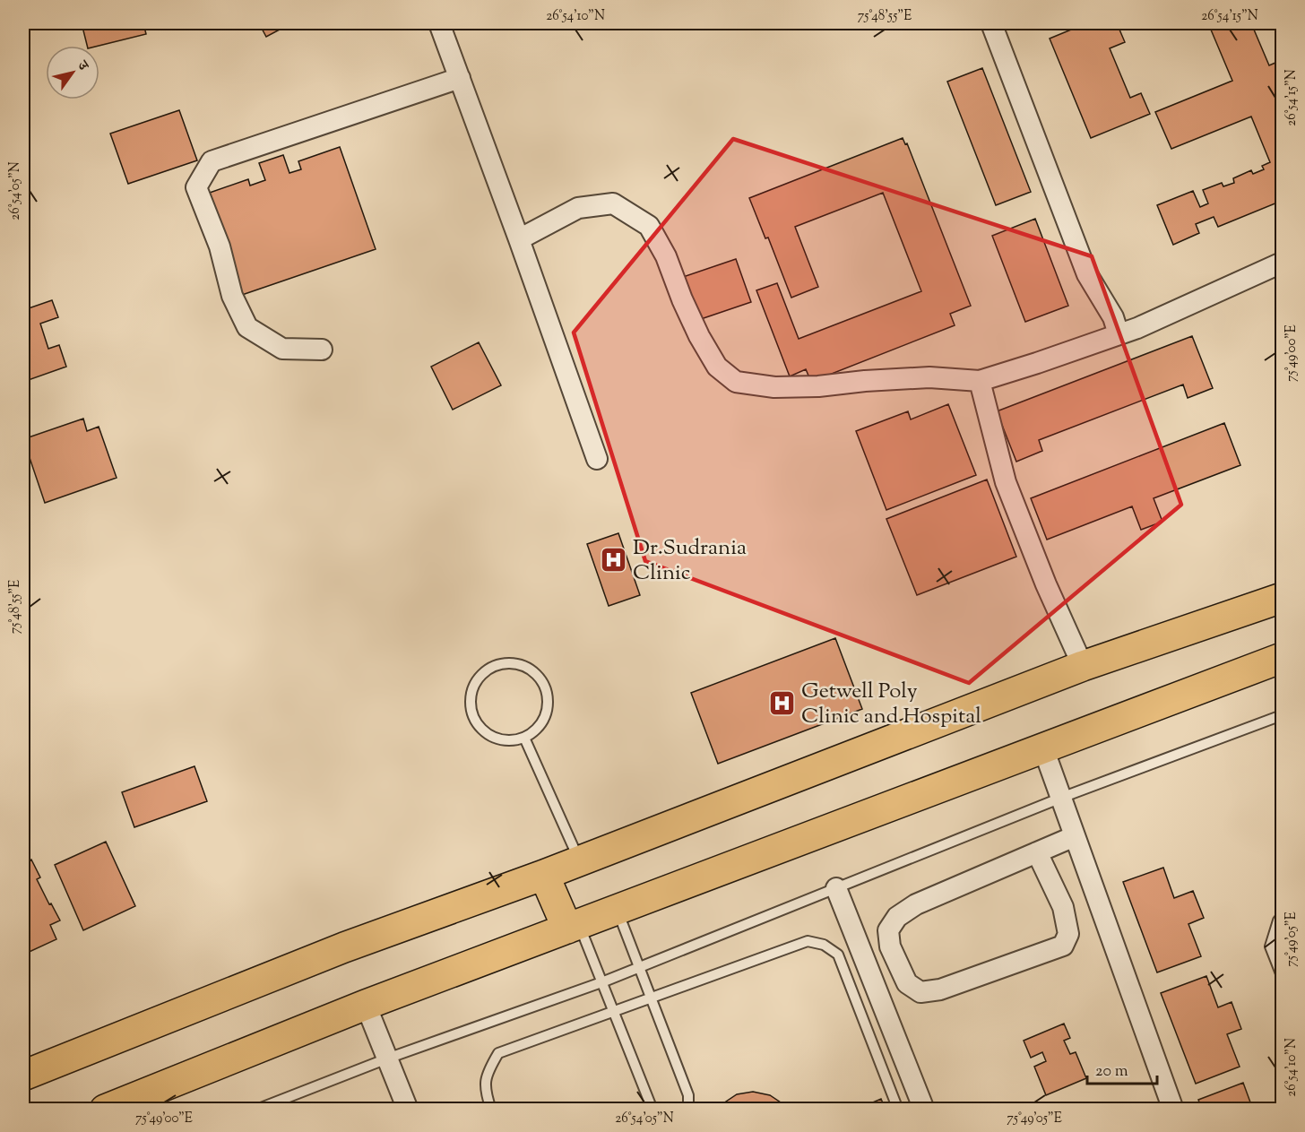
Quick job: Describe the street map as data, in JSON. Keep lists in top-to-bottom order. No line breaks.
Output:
{"places":{"hospital":["Dr.Sudrania Clinic","Getwell Poly Clinic and Hospital"]},"scale_bar":"20 m","north":"top right","coordinates":["26°54'10\"N","75°48'55\"E","26°54'15\"N","26°54'05\"N","75°49'00\"E","75°49'05\"E"]}
